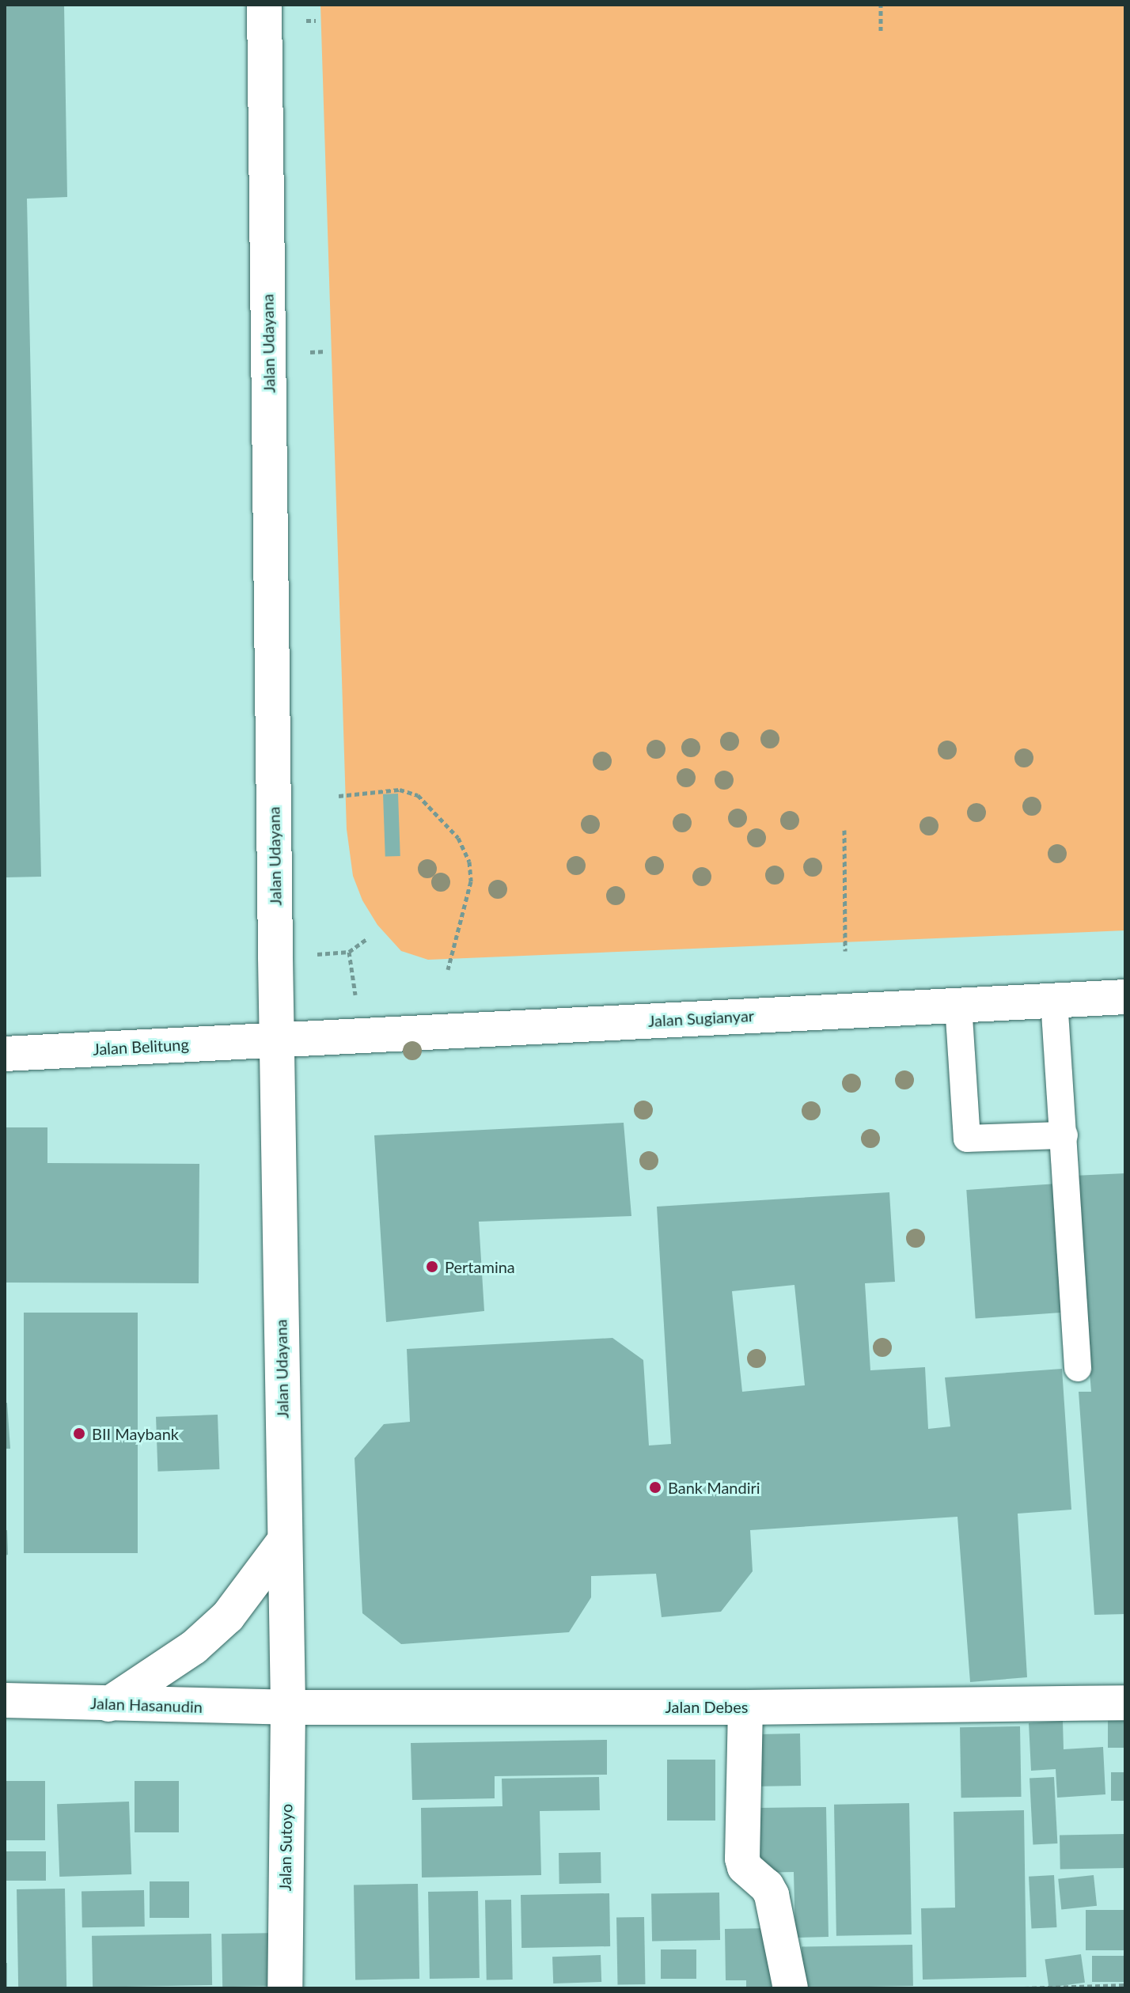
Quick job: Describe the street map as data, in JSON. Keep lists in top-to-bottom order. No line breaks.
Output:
{"streets":{"main road":["Jalan Udayana","Jalan Sugianyar","Jalan Belitung","Jalan Hasanudin","Jalan Debes","Jalan Sutoyo"]},"crossings":[["Jalan Udayana","Jalan Sugianyar"],["Jalan Udayana","Jalan Belitung"],["Jalan Udayana","Jalan Hasanudin"],["Jalan Udayana","Jalan Debes"],["Jalan Udayana","Jalan Sutoyo"],["Jalan Sugianyar","Jalan Belitung"],["Jalan Hasanudin","Jalan Debes"],["Jalan Hasanudin","Jalan Sutoyo"],["Jalan Debes","Jalan Sutoyo"]],"places":["Pertamina","BII Maybank","Bank Mandiri"]}
